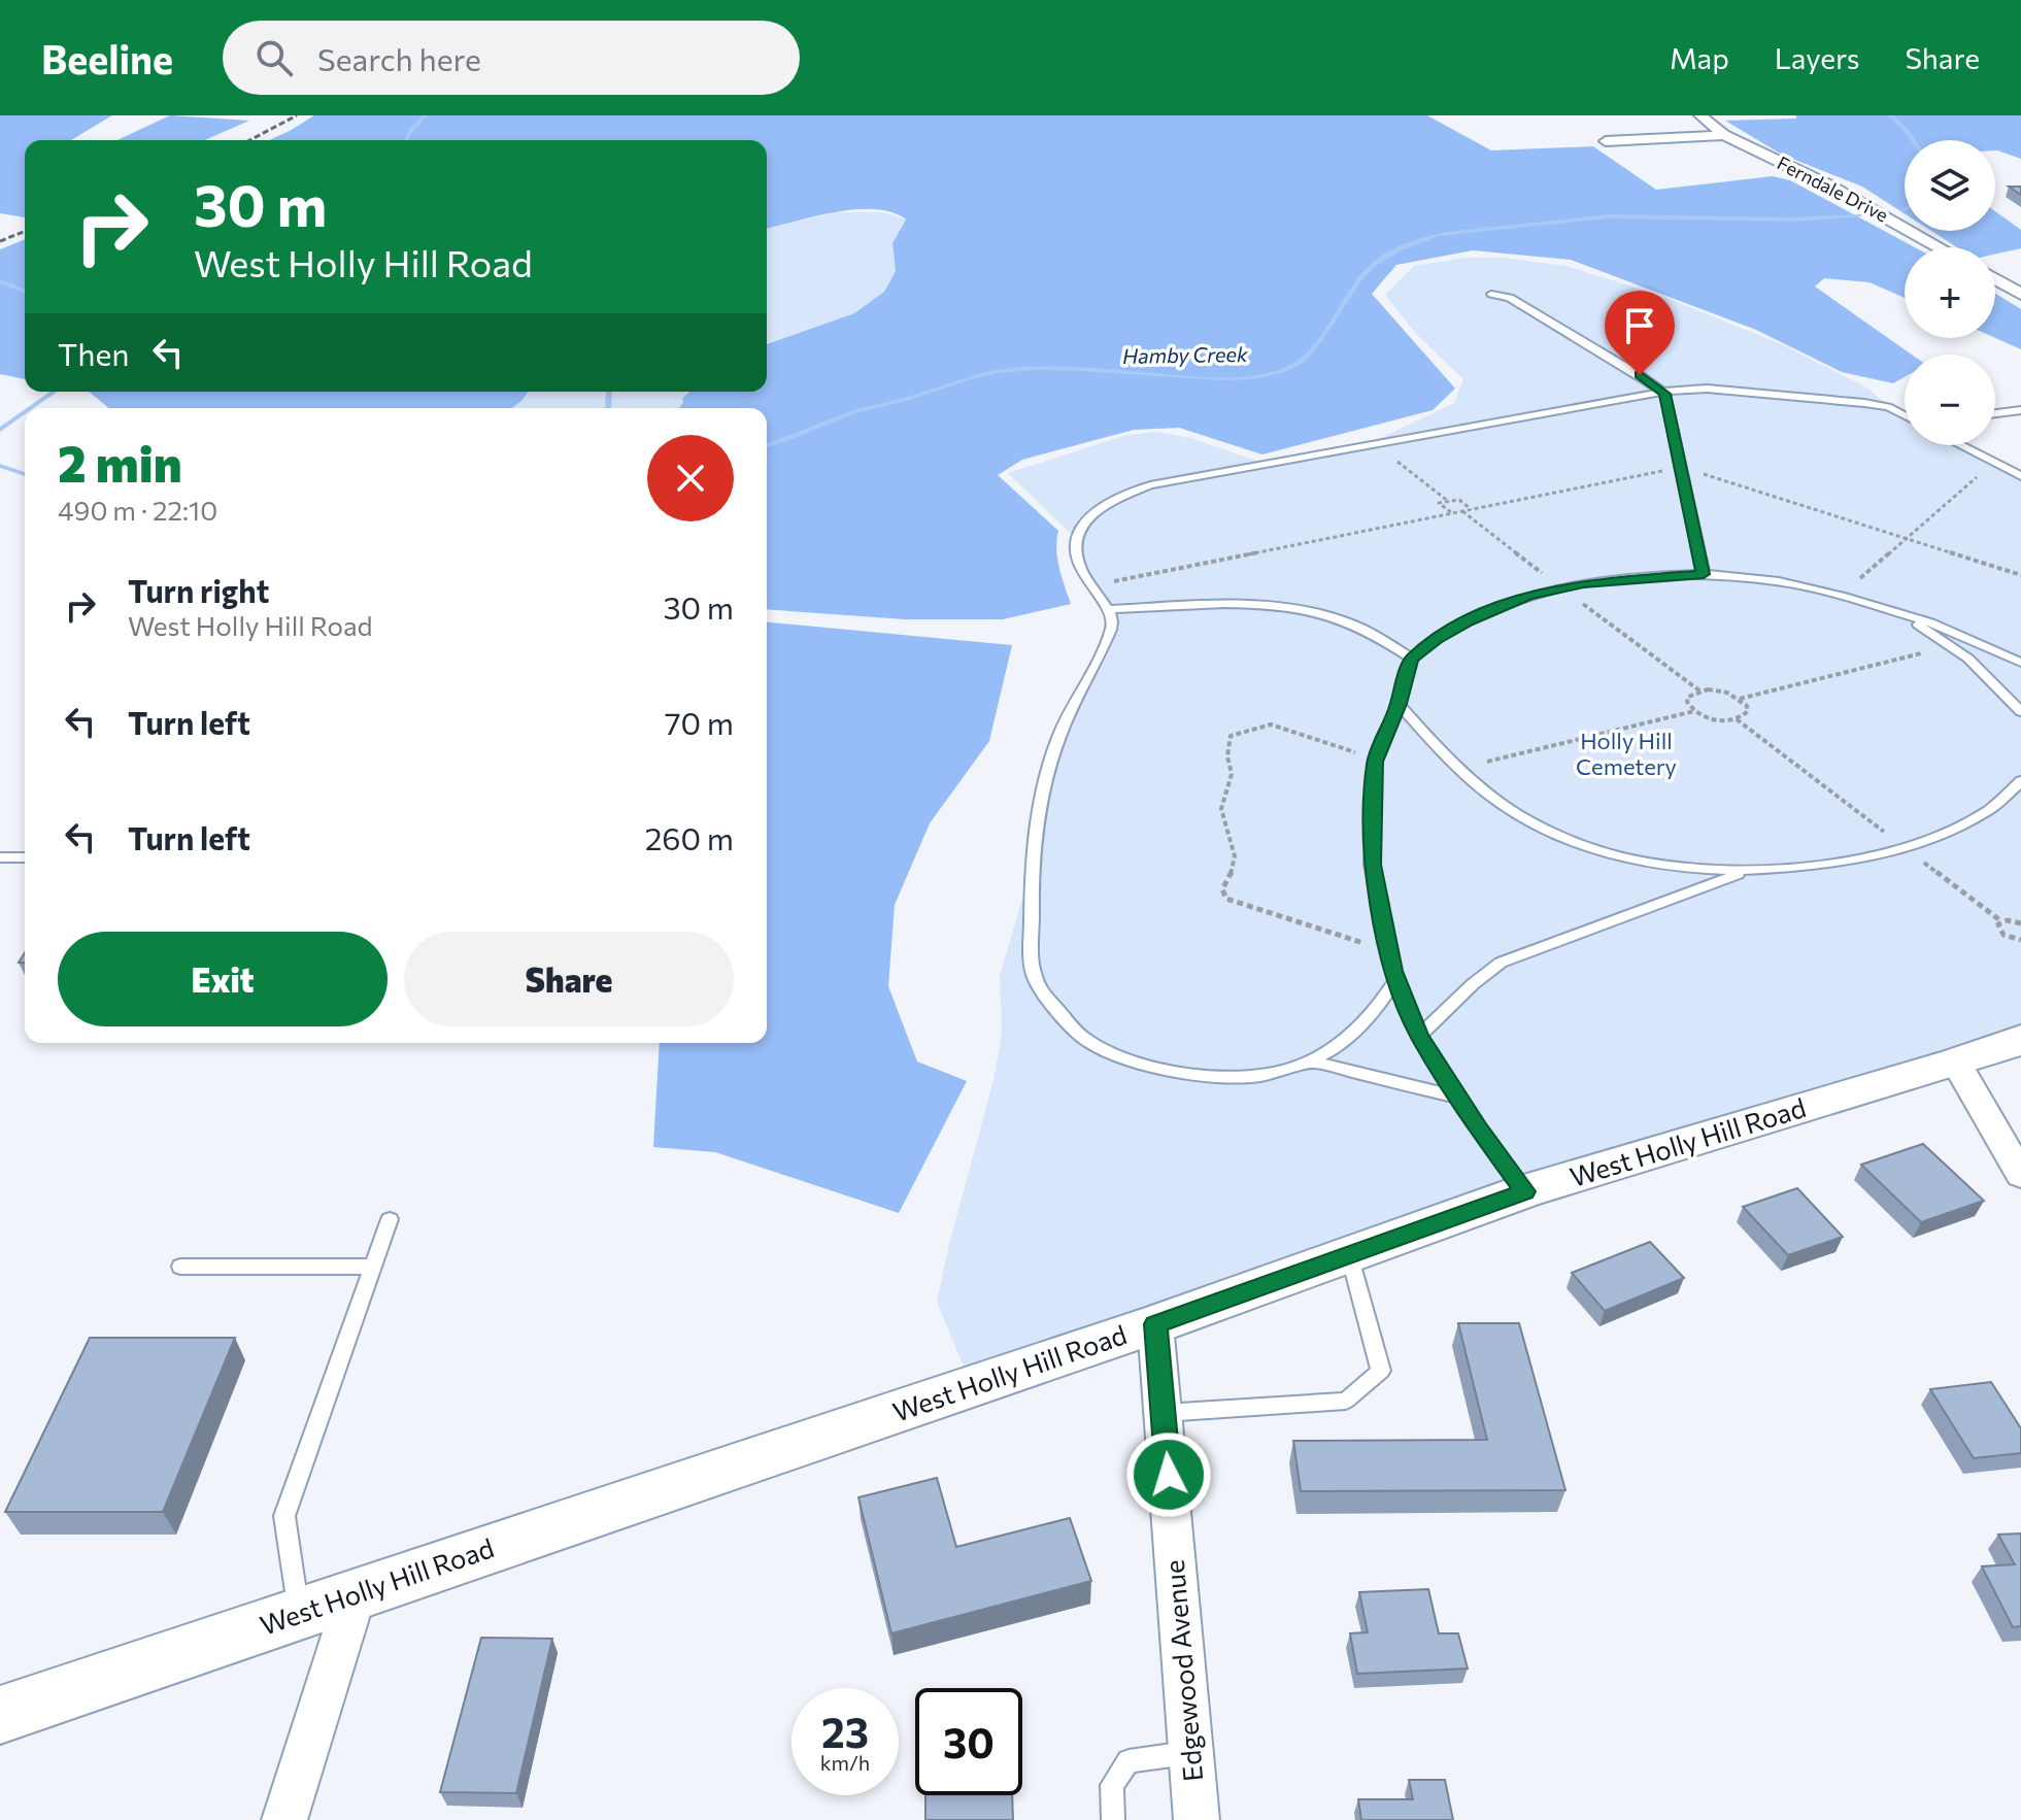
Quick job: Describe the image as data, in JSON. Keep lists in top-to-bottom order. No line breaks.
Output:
{"streets":{"street":["Ferndale Drive","West Holly Hill Road","Edgewood Avenue"]},"crossings":[["West Holly Hill Road","Edgewood Avenue"]],"water":["Hamby Creek"],"parks":["Holly Hill Cemetery"],"page":{"header":"Beeline","search":"Search here","nav":["Map","Layers","Share"],"map_buttons":["+","−"],"turn":["30 m","West Holly Hill Road"],"then":"Then","heading":["2 min","490 m · 22:10"],"list":[{"name":"Turn right","note":"West Holly Hill Road","value":"30 m"},{"name":"Turn left","value":"70 m"},{"name":"Turn left","value":"260 m"}],"buttons":["Exit","Share"],"speed":"23 km/h","limit":"30"}}
